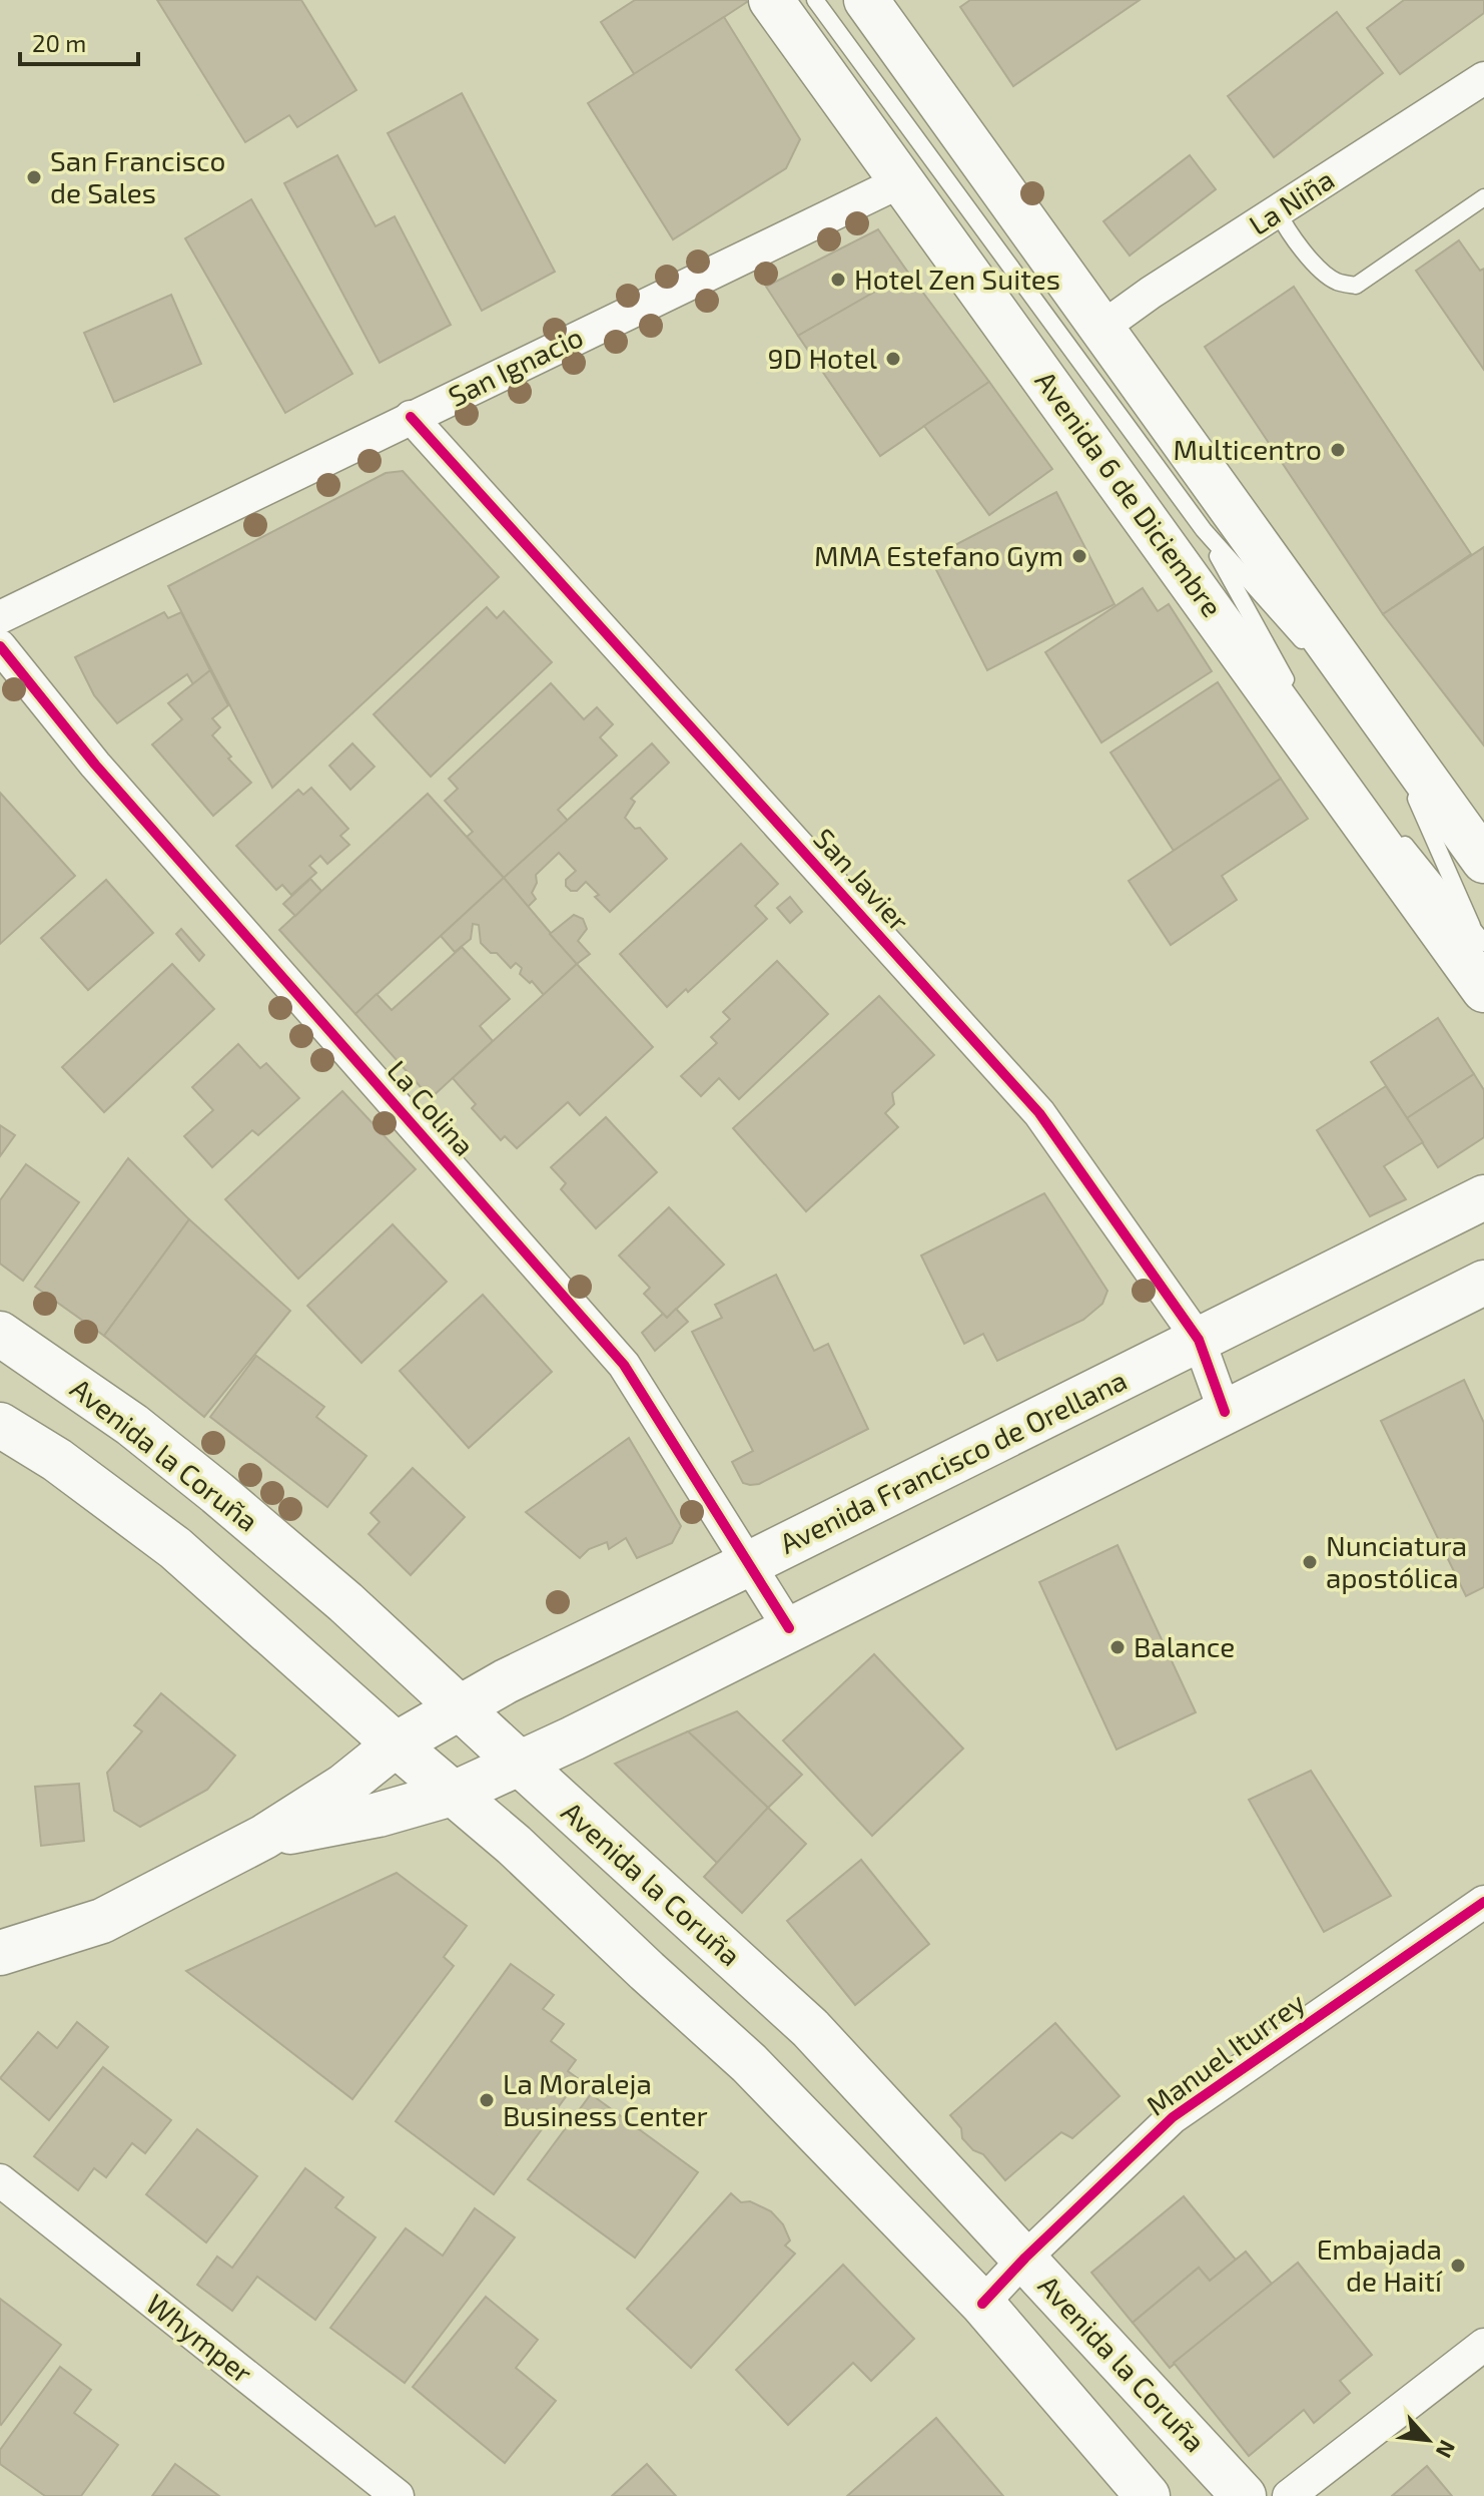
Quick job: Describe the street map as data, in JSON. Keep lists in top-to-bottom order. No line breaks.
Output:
{"streets":{"main road":["Avenida 6 de Diciembre","Avenida la Coruña","Avenida Francisco de Orellana"],"street":["La Niña","San Ignacio","San Javier","La Colina","Manuel Iturrey","Whymper"]},"crossings":[["San Ignacio","Avenida 6 de Diciembre"],["San Ignacio","San Javier"],["San Javier","Avenida Francisco de Orellana"],["La Colina","Avenida Francisco de Orellana"],["Avenida la Coruña","Avenida Francisco de Orellana"],["Avenida la Coruña","Manuel Iturrey"]],"places":["San Francisco de Sales","Hotel Zen Suites","9D Hotel","Multicentro","MMA Estefano Gym","Nunciatura apostólica","Balance","La Moraleja Business Center","Embajada de Haití"],"scale_bar":"20 m","north":"bottom right"}
